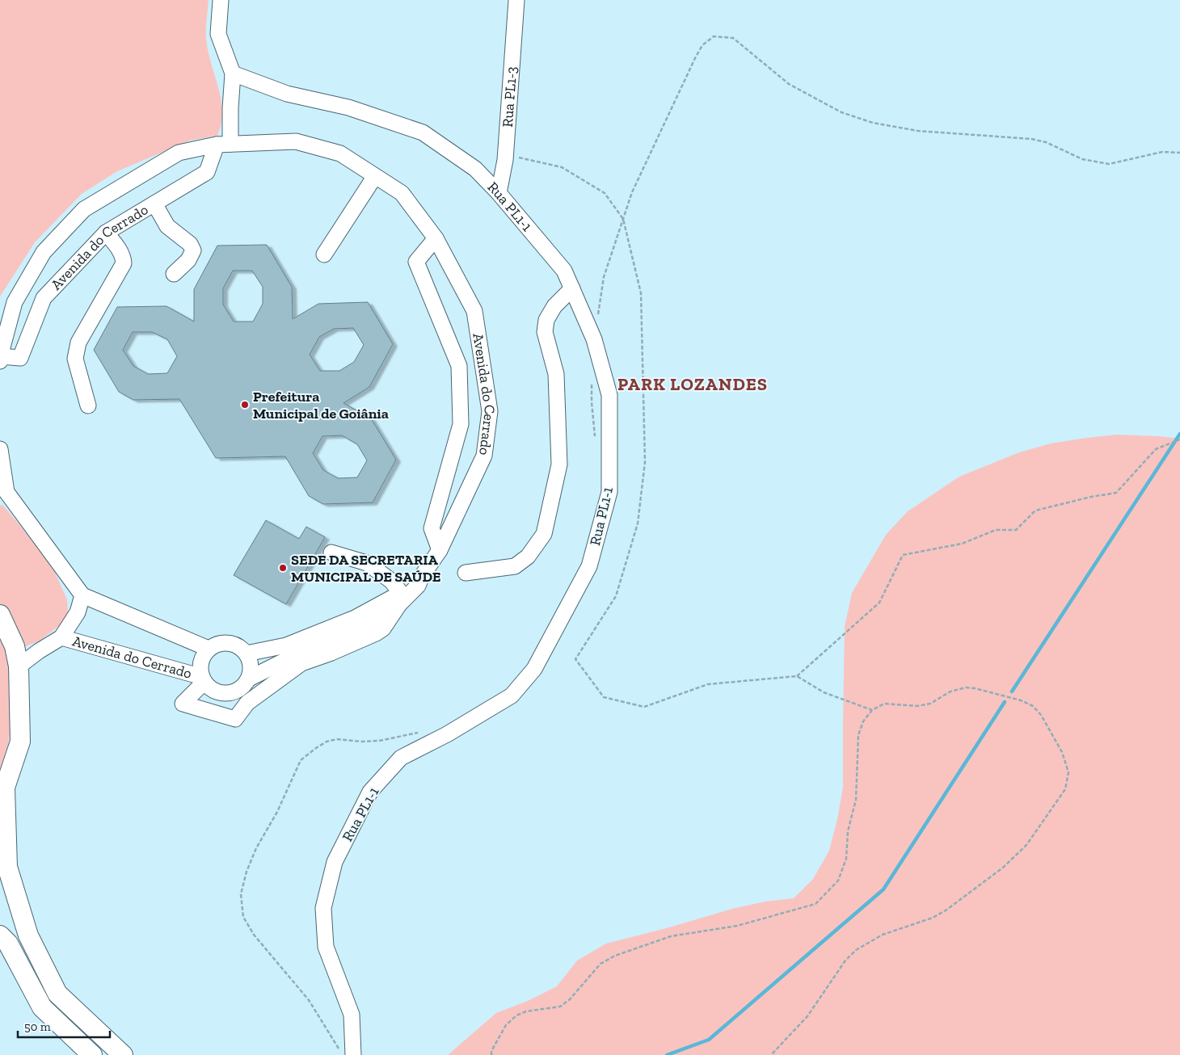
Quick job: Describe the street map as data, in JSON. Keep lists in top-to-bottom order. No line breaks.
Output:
{"streets":{"street":["Rua PL1-3","Rua PL1-1","Avenida do Cerrado"]},"crossings":[["Rua PL1-3","Rua PL1-1"]],"districts":["PARK LOZANDES"],"places":["Prefeitura Municipal de Goiânia","SEDE DA SECRETARIA MUNICIPAL DE SAÚDE"],"scale_bar":"50 m"}
